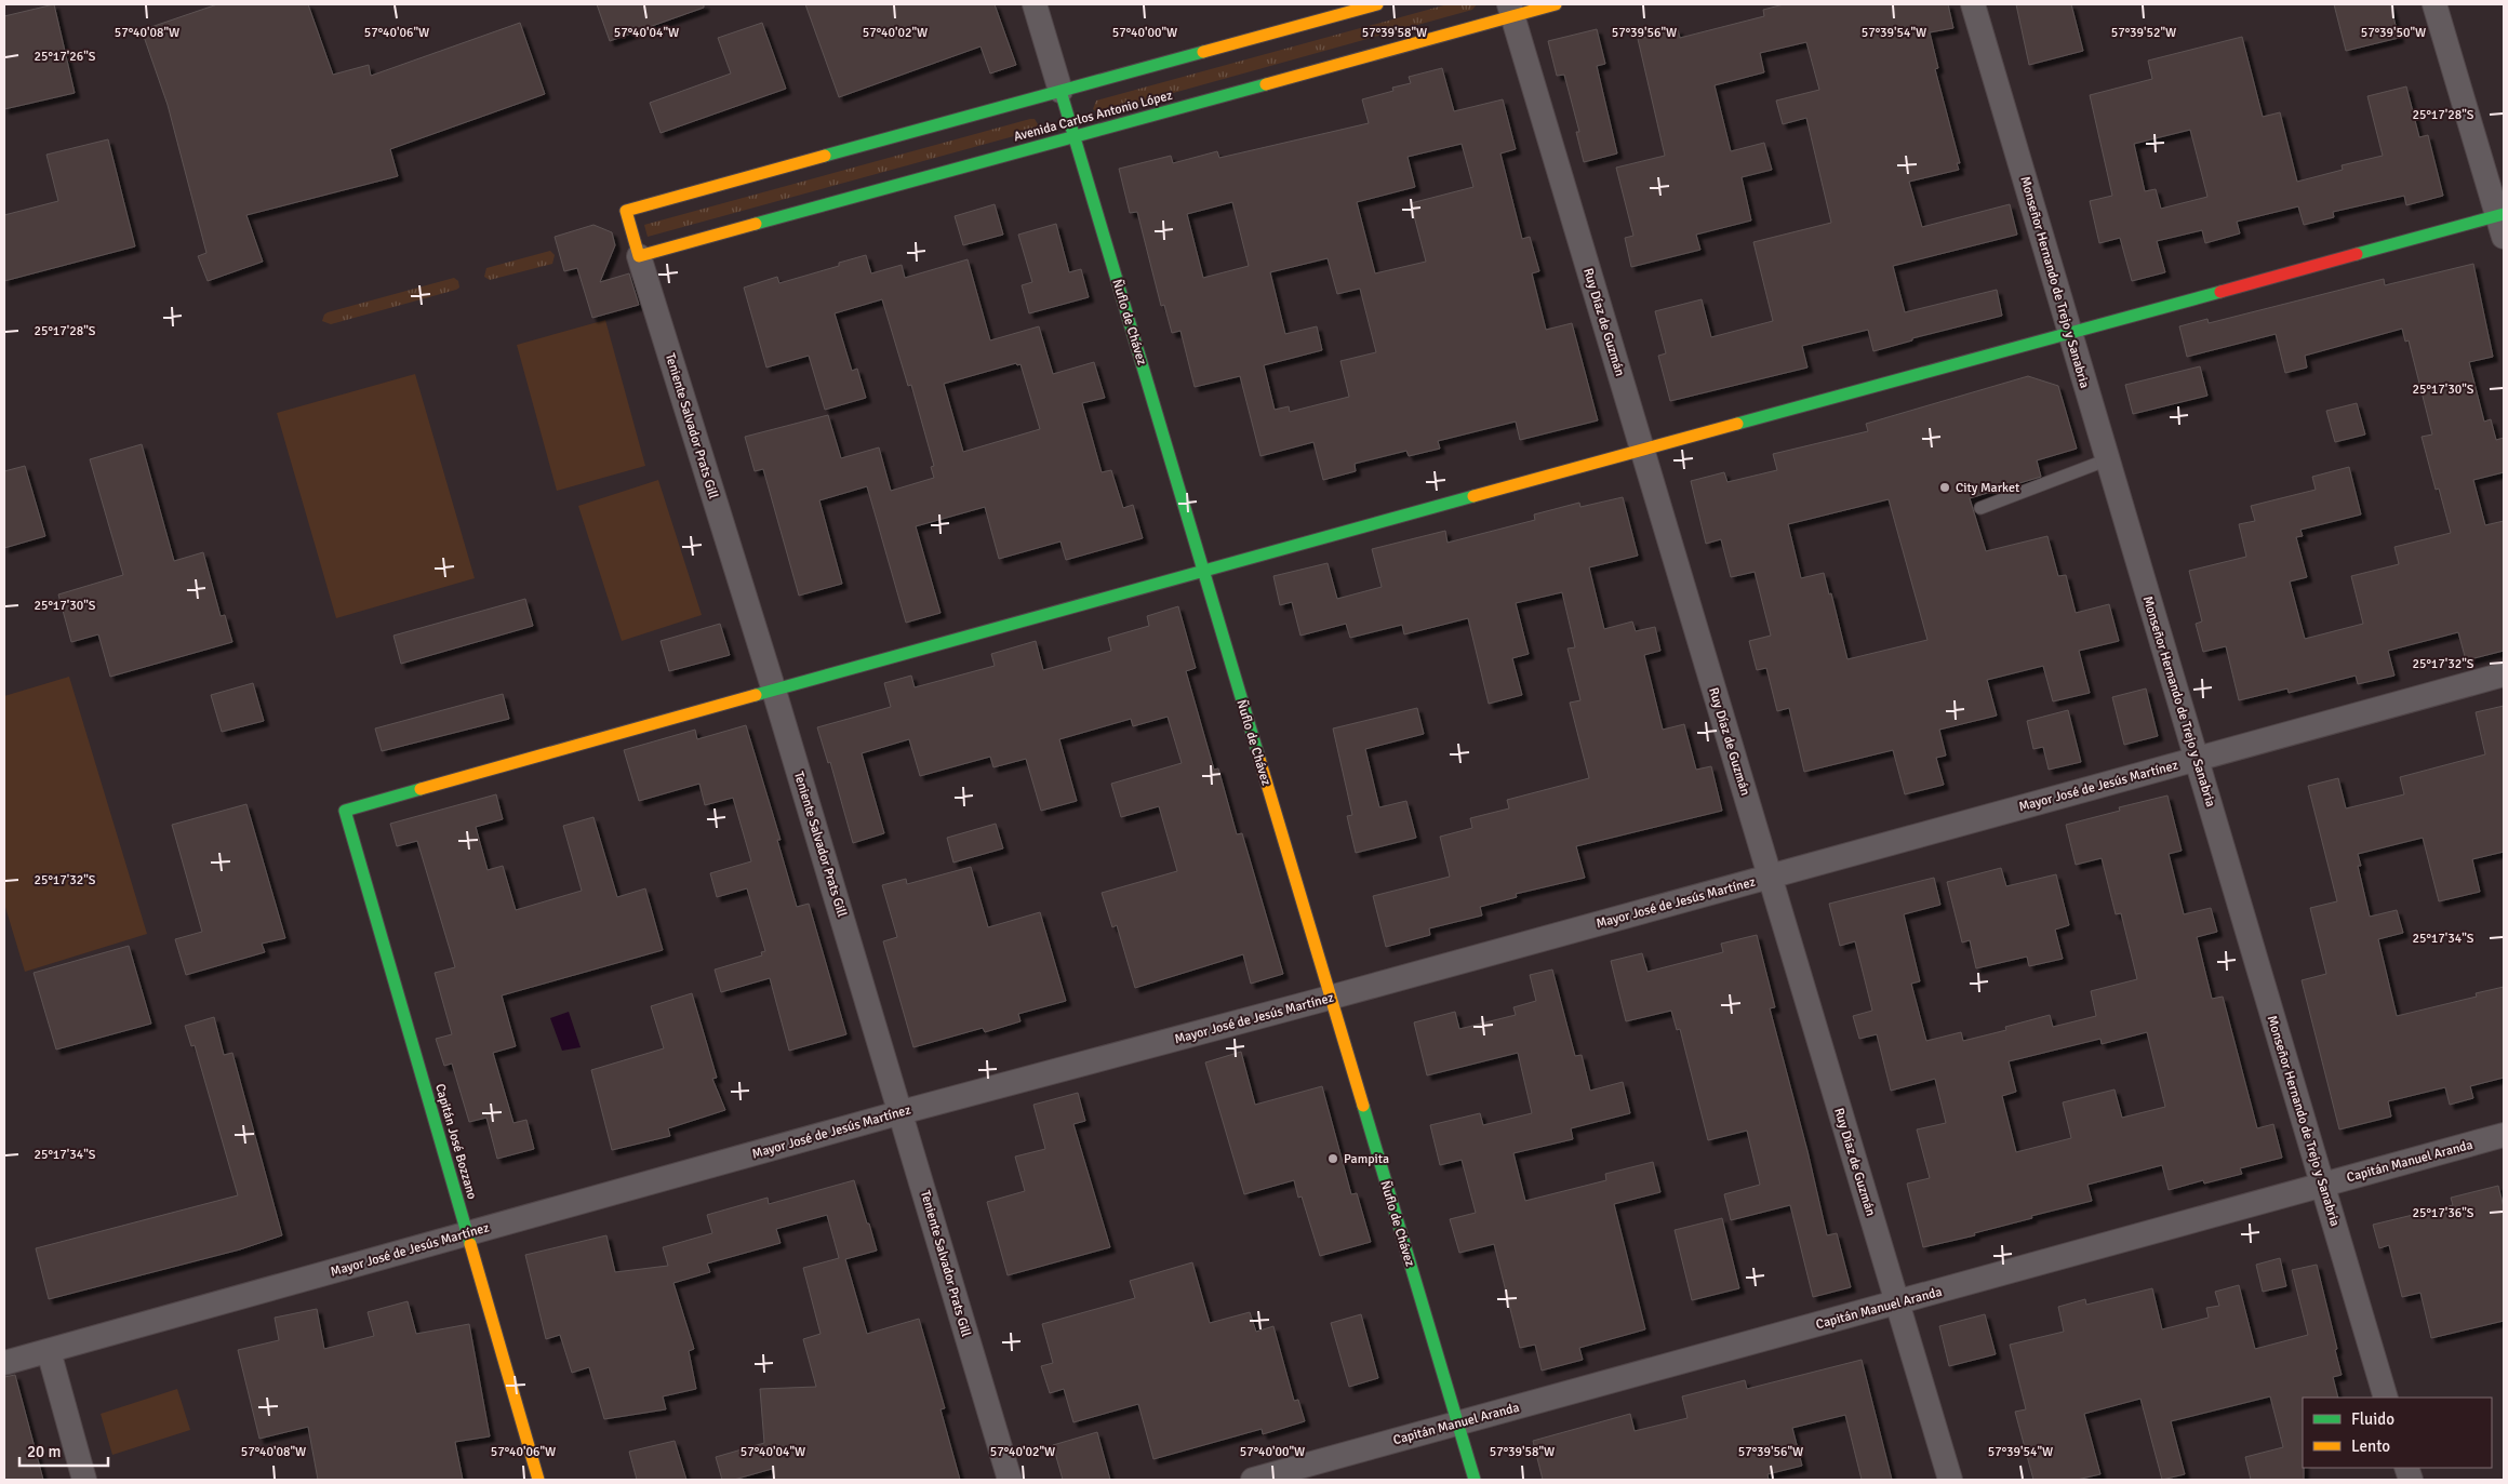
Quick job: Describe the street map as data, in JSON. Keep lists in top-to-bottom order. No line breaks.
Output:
{"streets":{"street":["Avenida Carlos Antonio López","Monseñor Hernando de Trejo y Sanabria","Ñuflo de Chávez","Ruy Díaz de Guzmán","Teniente Salvador Prats Gill","Mayor José de Jesús Martínez","Capitán José Bozzano","Capitán Manuel Aranda"]},"crossings":[["Avenida Carlos Antonio López","Ñuflo de Chávez"],["Avenida Carlos Antonio López","Ruy Díaz de Guzmán"],["Avenida Carlos Antonio López","Teniente Salvador Prats Gill"],["Monseñor Hernando de Trejo y Sanabria","Mayor José de Jesús Martínez"],["Monseñor Hernando de Trejo y Sanabria","Capitán Manuel Aranda"],["Ñuflo de Chávez","Teniente Salvador Prats Gill"],["Ñuflo de Chávez","Mayor José de Jesús Martínez"],["Ñuflo de Chávez","Capitán Manuel Aranda"],["Ruy Díaz de Guzmán","Mayor José de Jesús Martínez"],["Ruy Díaz de Guzmán","Capitán Manuel Aranda"],["Teniente Salvador Prats Gill","Mayor José de Jesús Martínez"],["Teniente Salvador Prats Gill","Capitán José Bozzano"],["Mayor José de Jesús Martínez","Capitán José Bozzano"]],"places":["City Market","Pampita"],"legend":["Fluido","Lento"],"scale_bar":"20 m","coordinates":["57°39'50\"W","57°40'08\"W","57°40'06\"W","57°40'04\"W","57°40'02\"W","57°40'00\"W","57°39'58\"W","57°39'56\"W","57°39'54\"W","57°39'52\"W","25°17'26\"S","25°17'28\"S","25°17'30\"S","25°17'32\"S","25°17'34\"S","25°17'36\"S"]}
